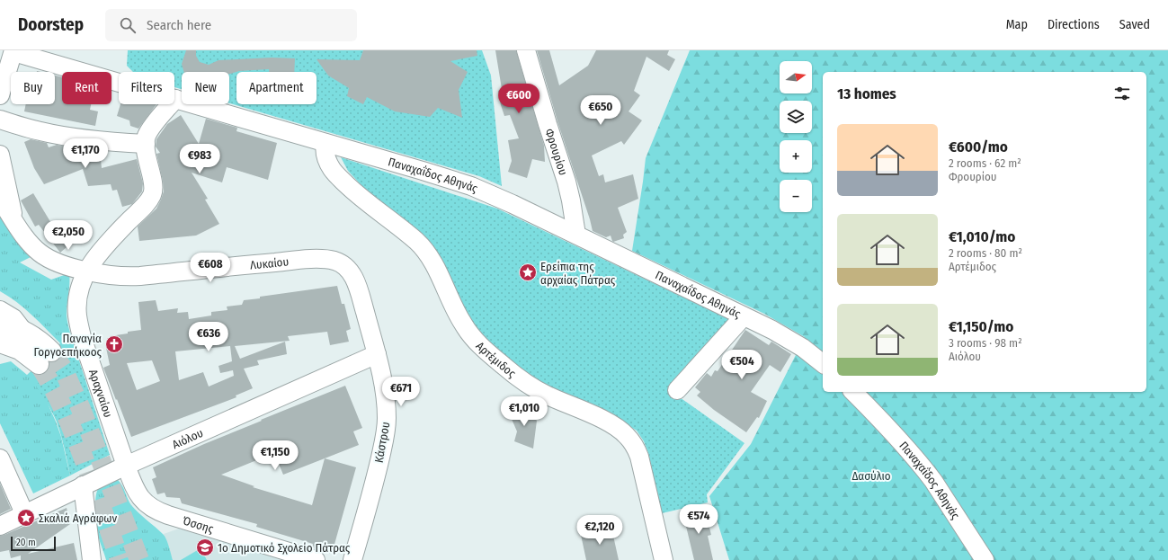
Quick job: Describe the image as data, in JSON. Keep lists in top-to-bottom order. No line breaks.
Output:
{"streets":{"street":["Φρουρίου","Παναχαΐδος Αθηνάς","Λυκαίου","Αρτέμιδος","Αραχναίου","Αιόλου","Κάστρου","Όσσης"]},"crossings":[["Φρουρίου","Παναχαΐδος Αθηνάς"],["Παναχαΐδος Αθηνάς","Αρτέμιδος"],["Παναχαΐδος Αθηνάς","Αραχναίου"],["Λυκαίου","Αραχναίου"],["Λυκαίου","Κάστρου"],["Αραχναίου","Αιόλου"],["Αραχναίου","Όσσης"],["Αιόλου","Κάστρου"],["Αιόλου","Όσσης"]],"parks":["Δασύλιο"],"places":{"place":["Ερείπια της αρχαίας Πάτρας","Σκαλιά Αγράφων"],"church":["Παναγία Γοργοεπήκοος"],"school or university":["1ο Δημοτικό Σχολείο Πάτρας"]},"scale_bar":"20 m","north":"right","page":{"header":"Doorstep","search":"Search here","nav":["Map","Directions","Saved"],"map_buttons":["+","−"],"chip":["Buy","Rent","Filters","New","Apartment"],"heading":"13 homes","price":["€600","€650","€1,170","€983","€2,050","€608","€636","€504","€671","€1,010","€1,150","€574","€2,120"],"list":[{"name":"€600/mo","note":"2 rooms · 62 m² · Φρουρίου"},{"name":"€1,010/mo","note":"2 rooms · 80 m² · Αρτέμιδος"},{"name":"€1,150/mo","note":"3 rooms · 98 m² · Αιόλου"}],"scale":"20 m"}}
